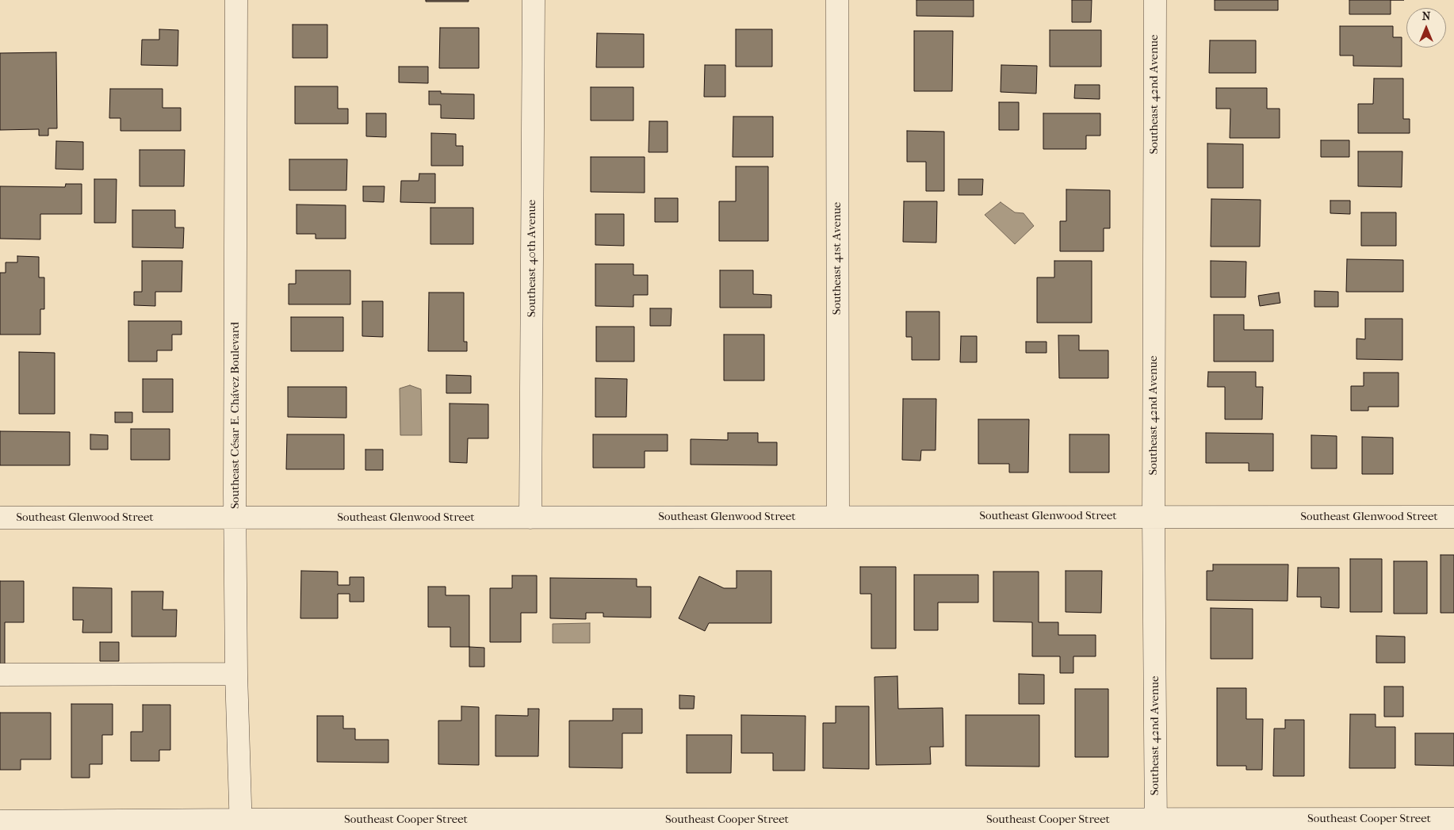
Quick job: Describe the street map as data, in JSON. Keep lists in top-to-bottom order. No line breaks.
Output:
{"streets":{"street":["Southeast 42nd Avenue","Southeast 40th Avenue","Southeast 41st Avenue","Southeast César E. Chávez Boulevard","Southeast Glenwood Street","Southeast Cooper Street"]},"crossings":[["Southeast 42nd Avenue","Southeast Glenwood Street"],["Southeast 42nd Avenue","Southeast Cooper Street"],["Southeast 40th Avenue","Southeast Glenwood Street"],["Southeast 41st Avenue","Southeast Glenwood Street"],["Southeast César E. Chávez Boulevard","Southeast Glenwood Street"],["Southeast César E. Chávez Boulevard","Southeast Cooper Street"]],"north":"top"}
